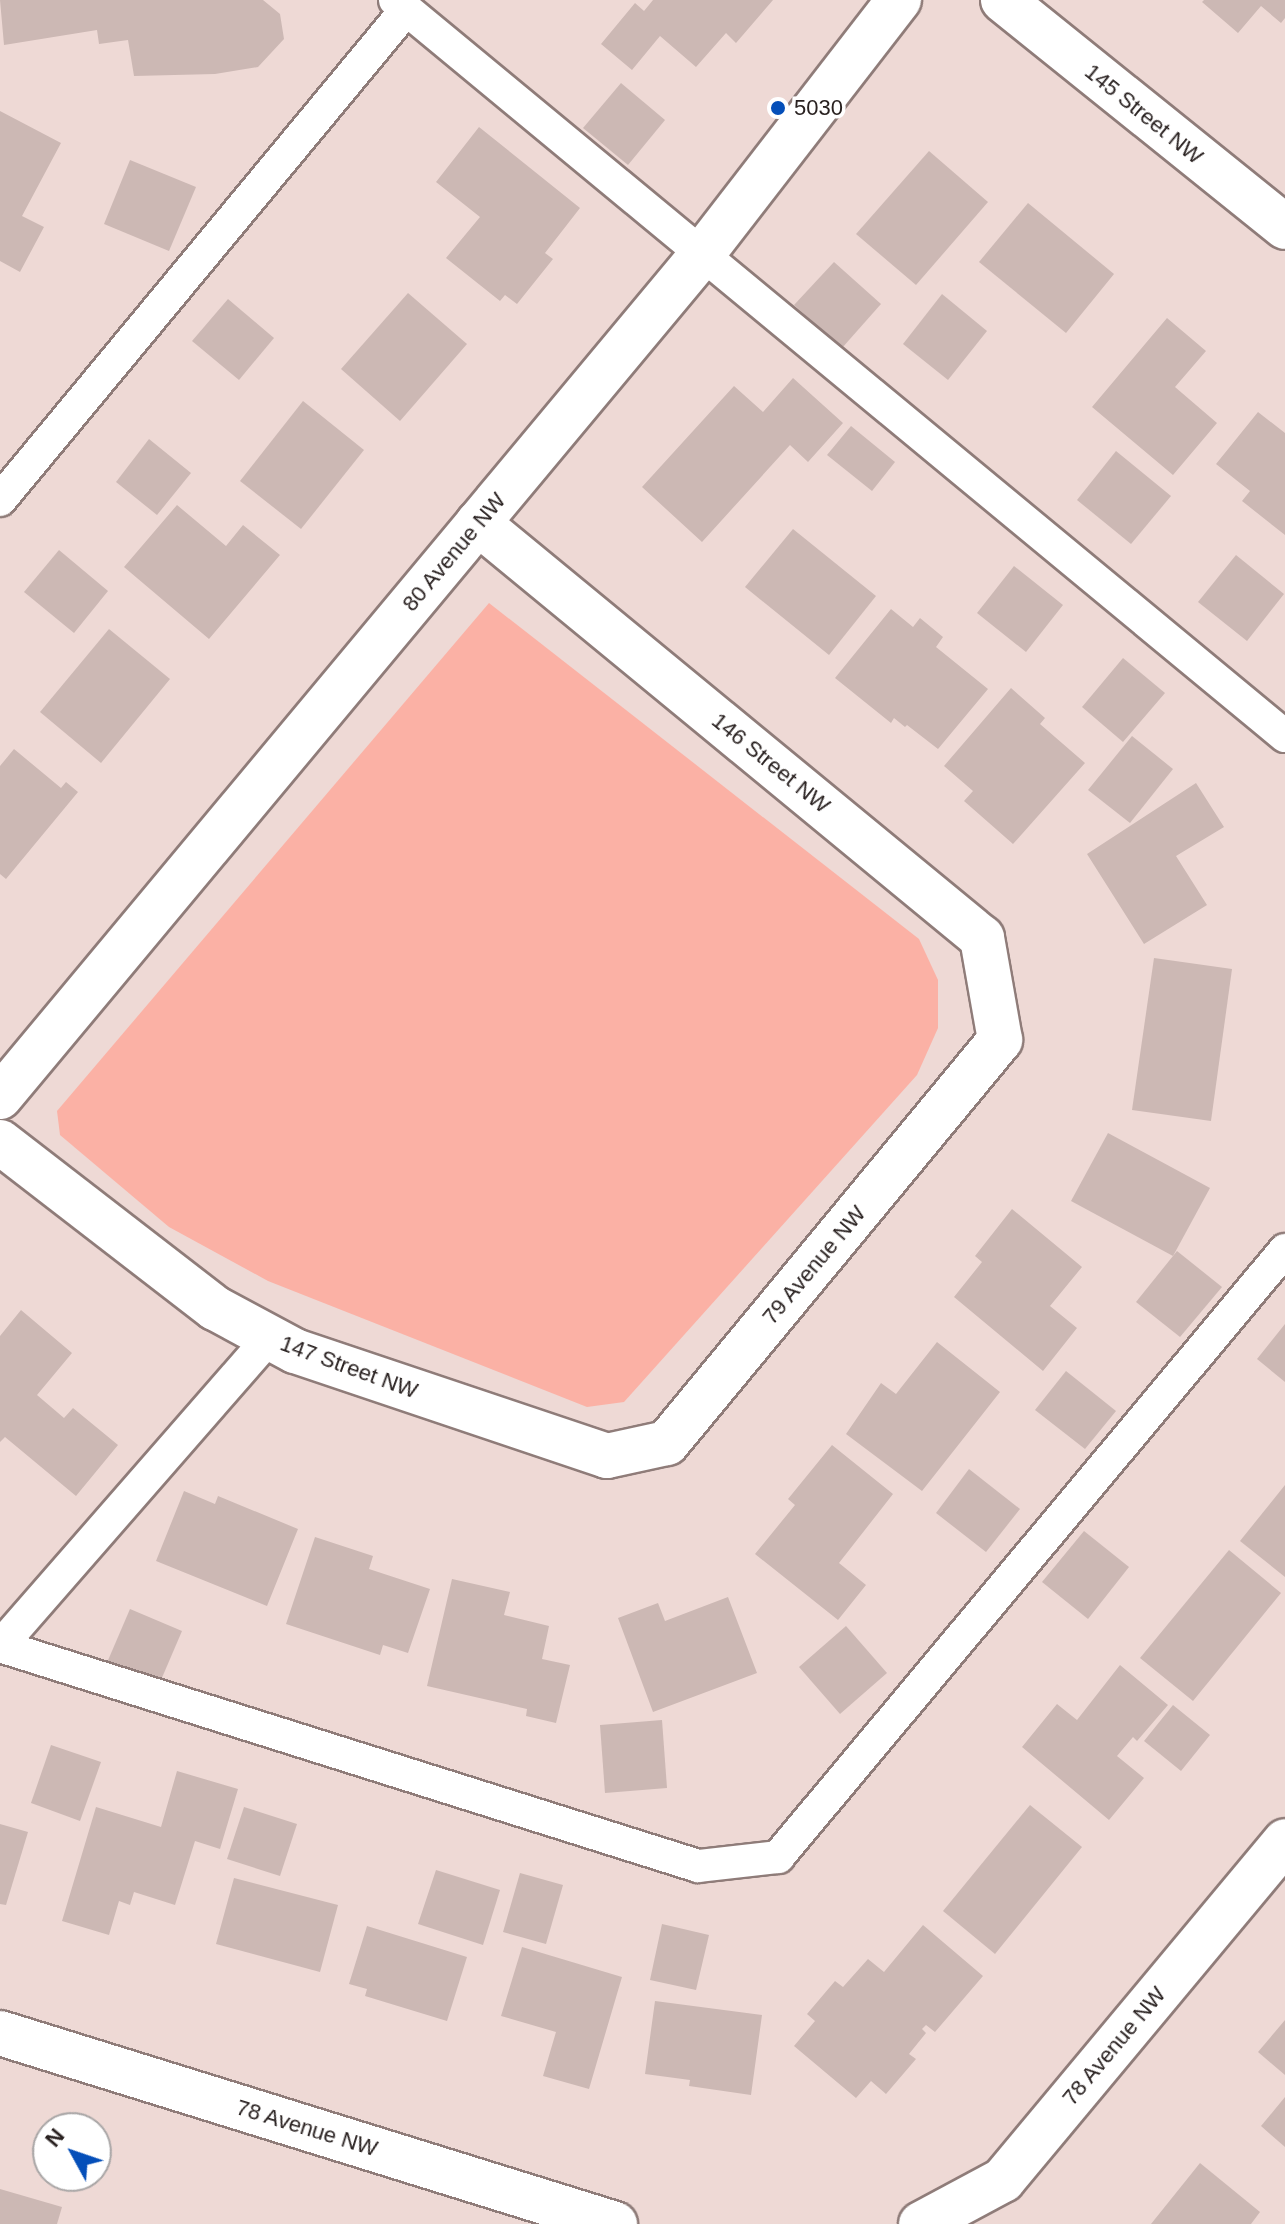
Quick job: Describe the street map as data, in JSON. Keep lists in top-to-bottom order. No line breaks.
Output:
{"streets":{"street":["145 Street NW","80 Avenue NW","146 Street NW","79 Avenue NW","147 Street NW","78 Avenue NW"]},"crossings":[["80 Avenue NW","146 Street NW"],["146 Street NW","79 Avenue NW"],["79 Avenue NW","147 Street NW"]],"places":["5030"],"north":"top left"}
